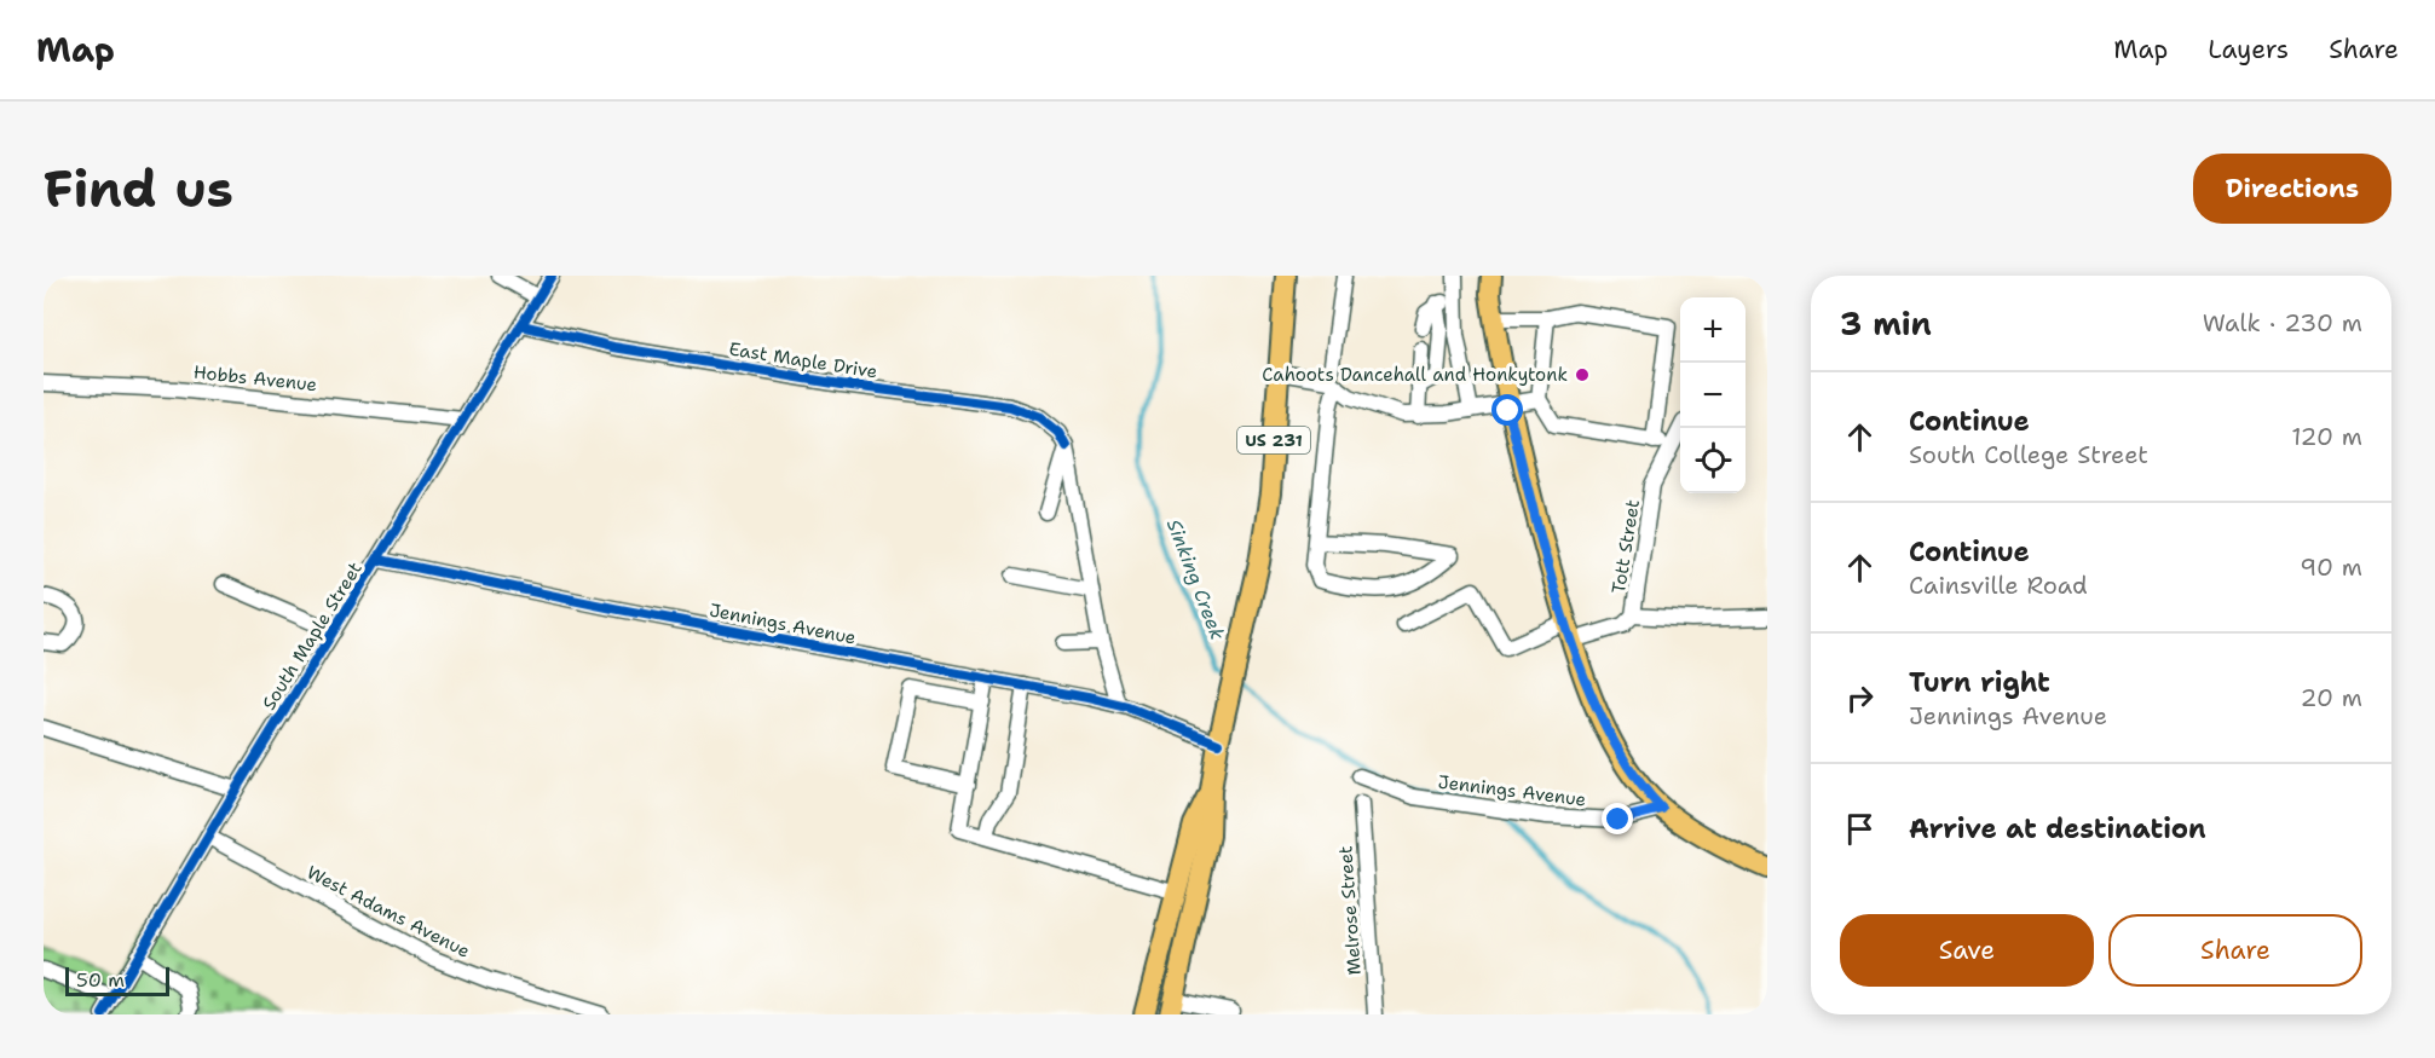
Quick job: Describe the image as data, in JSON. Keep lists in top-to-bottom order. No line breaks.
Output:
{"streets":{"main road":["US 231"],"street":["East Maple Drive","Hobbs Avenue","Tott Street","Jennings Avenue","South Maple Street","Melrose Street","West Adams Avenue"]},"crossings":[["East Maple Drive","South Maple Street"],["Hobbs Avenue","South Maple Street"],["US 231","Jennings Avenue"],["Jennings Avenue","South Maple Street"],["South Maple Street","West Adams Avenue"]],"water":["Sinking Creek"],"places":["Cahoots Dancehall and Honkytonk"],"scale_bar":"50 m","page":{"header":"Map","nav":["Map","Layers","Share"],"buttons":["Directions",["Save","Share"]],"title":"Find us","heading":["3 min","Walk · 230 m"],"map_buttons":["+","−"],"list":[["Continue","South College Street","120 m"],["Continue","Cainsville Road","90 m"],["Turn right","Jennings Avenue","20 m"],"Arrive at destination"],"scale":"50 m"}}
